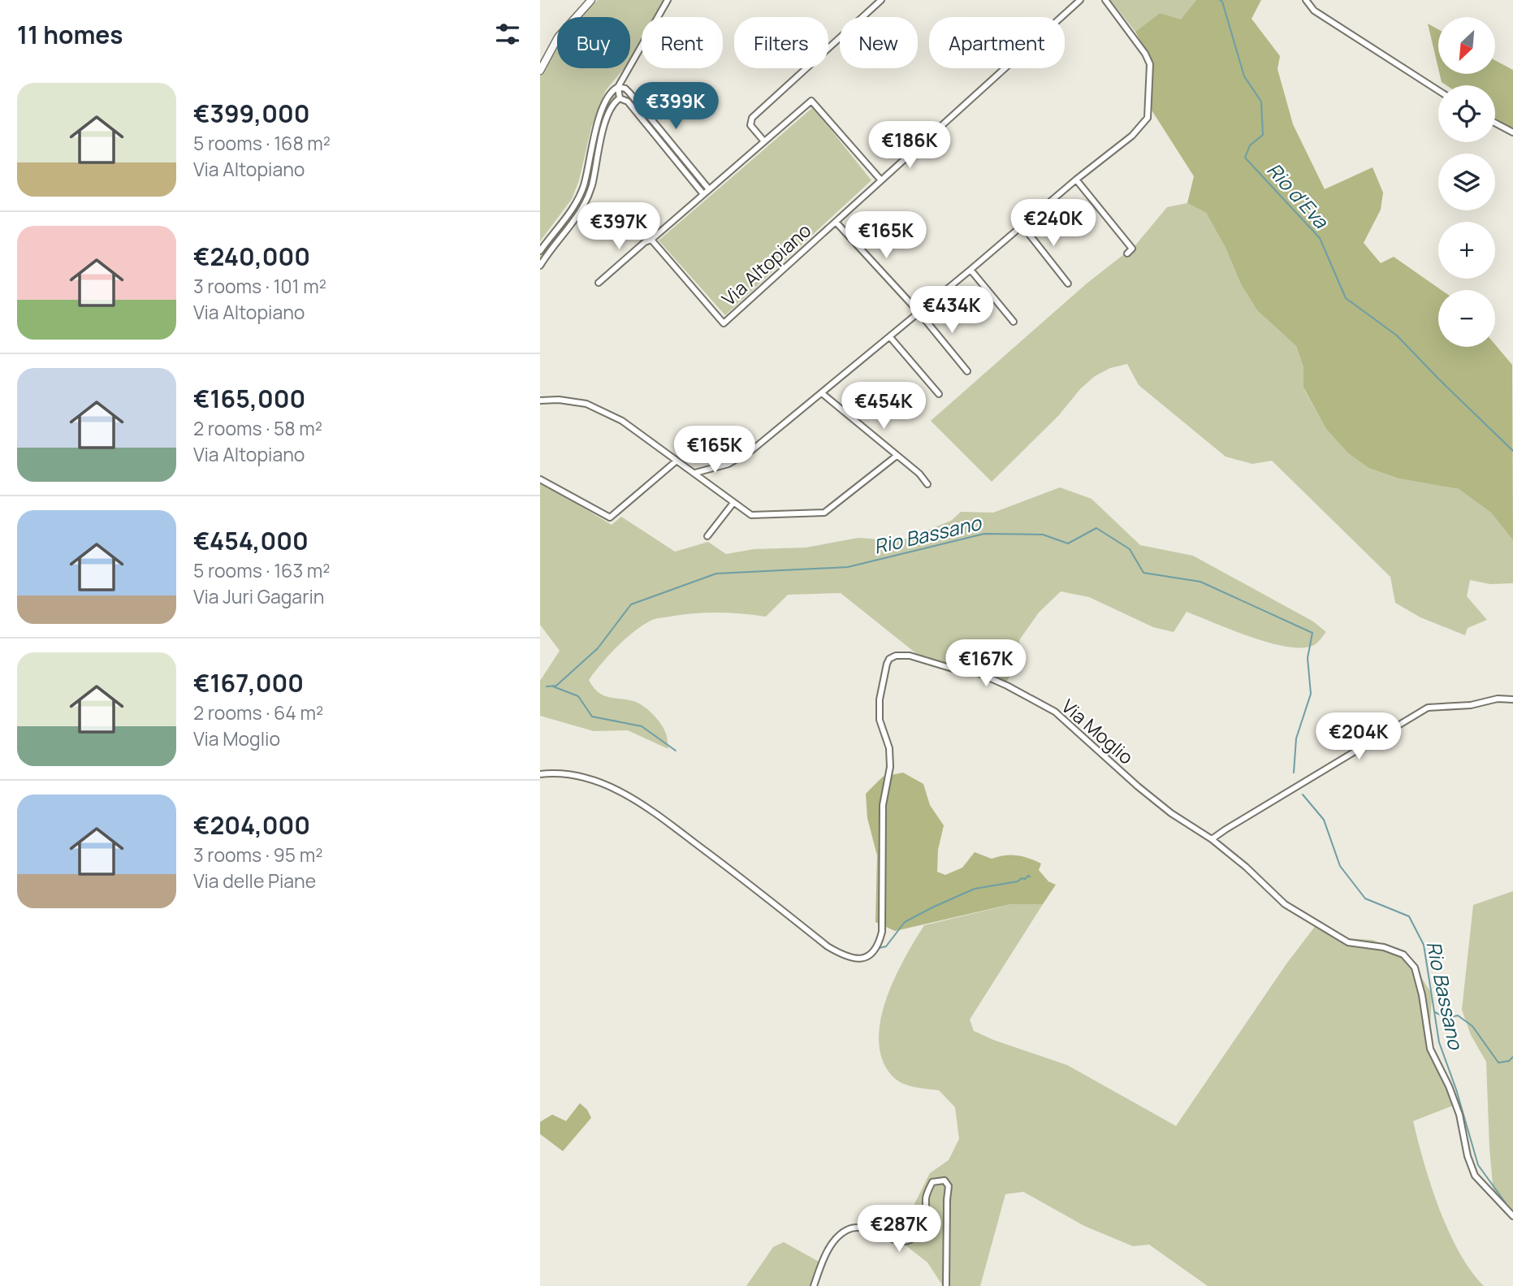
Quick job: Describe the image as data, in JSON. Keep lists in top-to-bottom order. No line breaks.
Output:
{"streets":{"street":["Via Altopiano","Via Moglio"]},"water":["Rio d'Eva","Rio Bassano"],"north":"bottom left","page":{"heading":"11 homes","map_buttons":["+","−"],"chip":["Buy","Rent","Filters","New","Apartment"],"list":[{"name":"€399,000","note":"5 rooms · 168 m² · Via Altopiano"},{"name":"€240,000","note":"3 rooms · 101 m² · Via Altopiano"},{"name":"€165,000","note":"2 rooms · 58 m² · Via Altopiano"},{"name":"€454,000","note":"5 rooms · 163 m² · Via Juri Gagarin"},{"name":"€167,000","note":"2 rooms · 64 m² · Via Moglio"},{"name":"€204,000","note":"3 rooms · 95 m² · Via delle Piane"}],"price":["€399K","€186K","€240K","€397K","€165K","€434K","€454K","€165K","€167K","€204K","€287K"]}}
